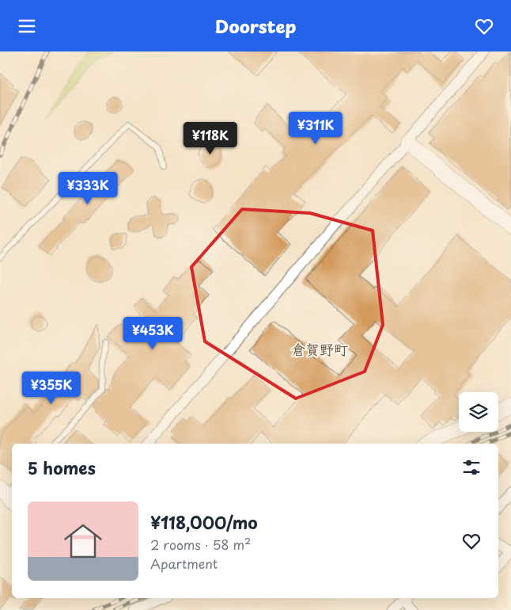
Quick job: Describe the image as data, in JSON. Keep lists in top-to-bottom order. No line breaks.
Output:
{"districts":["倉賀野町"],"page":{"header":"Doorstep","price":["¥311K","¥118K","¥333K","¥453K","¥355K"],"heading":"5 homes","list":[{"name":"¥118,000/mo","note":"2 rooms · 58 m² · Apartment"}]}}
